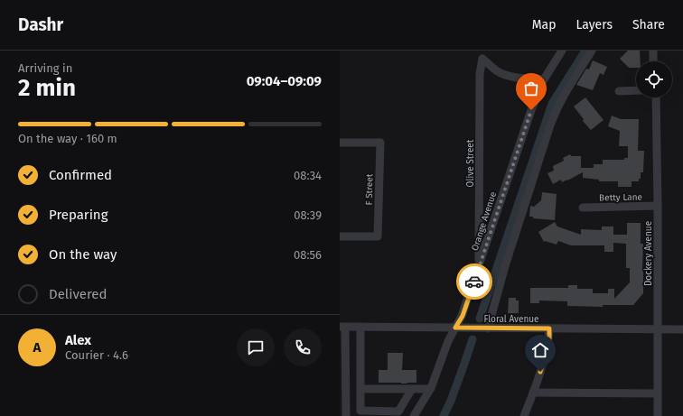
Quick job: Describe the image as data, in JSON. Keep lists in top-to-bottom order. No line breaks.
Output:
{"streets":{"street":["Olive Street","F Street","Betty Lane","Orange Avenue","Dockery Avenue","Floral Avenue"]},"crossings":[["Olive Street","Orange Avenue"],["Betty Lane","Dockery Avenue"],["Orange Avenue","Floral Avenue"],["Dockery Avenue","Floral Avenue"]],"page":{"header":"Dashr","nav":["Map","Layers","Share"],"heading":["2 min","Arriving in","09:04–09:09"],"panel":["Alex","Courier · 4.6"],"bar":"On the way · 160 m","list":[["Confirmed","08:34"],["Preparing","08:39"],["On the way","08:56"],"Delivered"],"round":"A"}}
